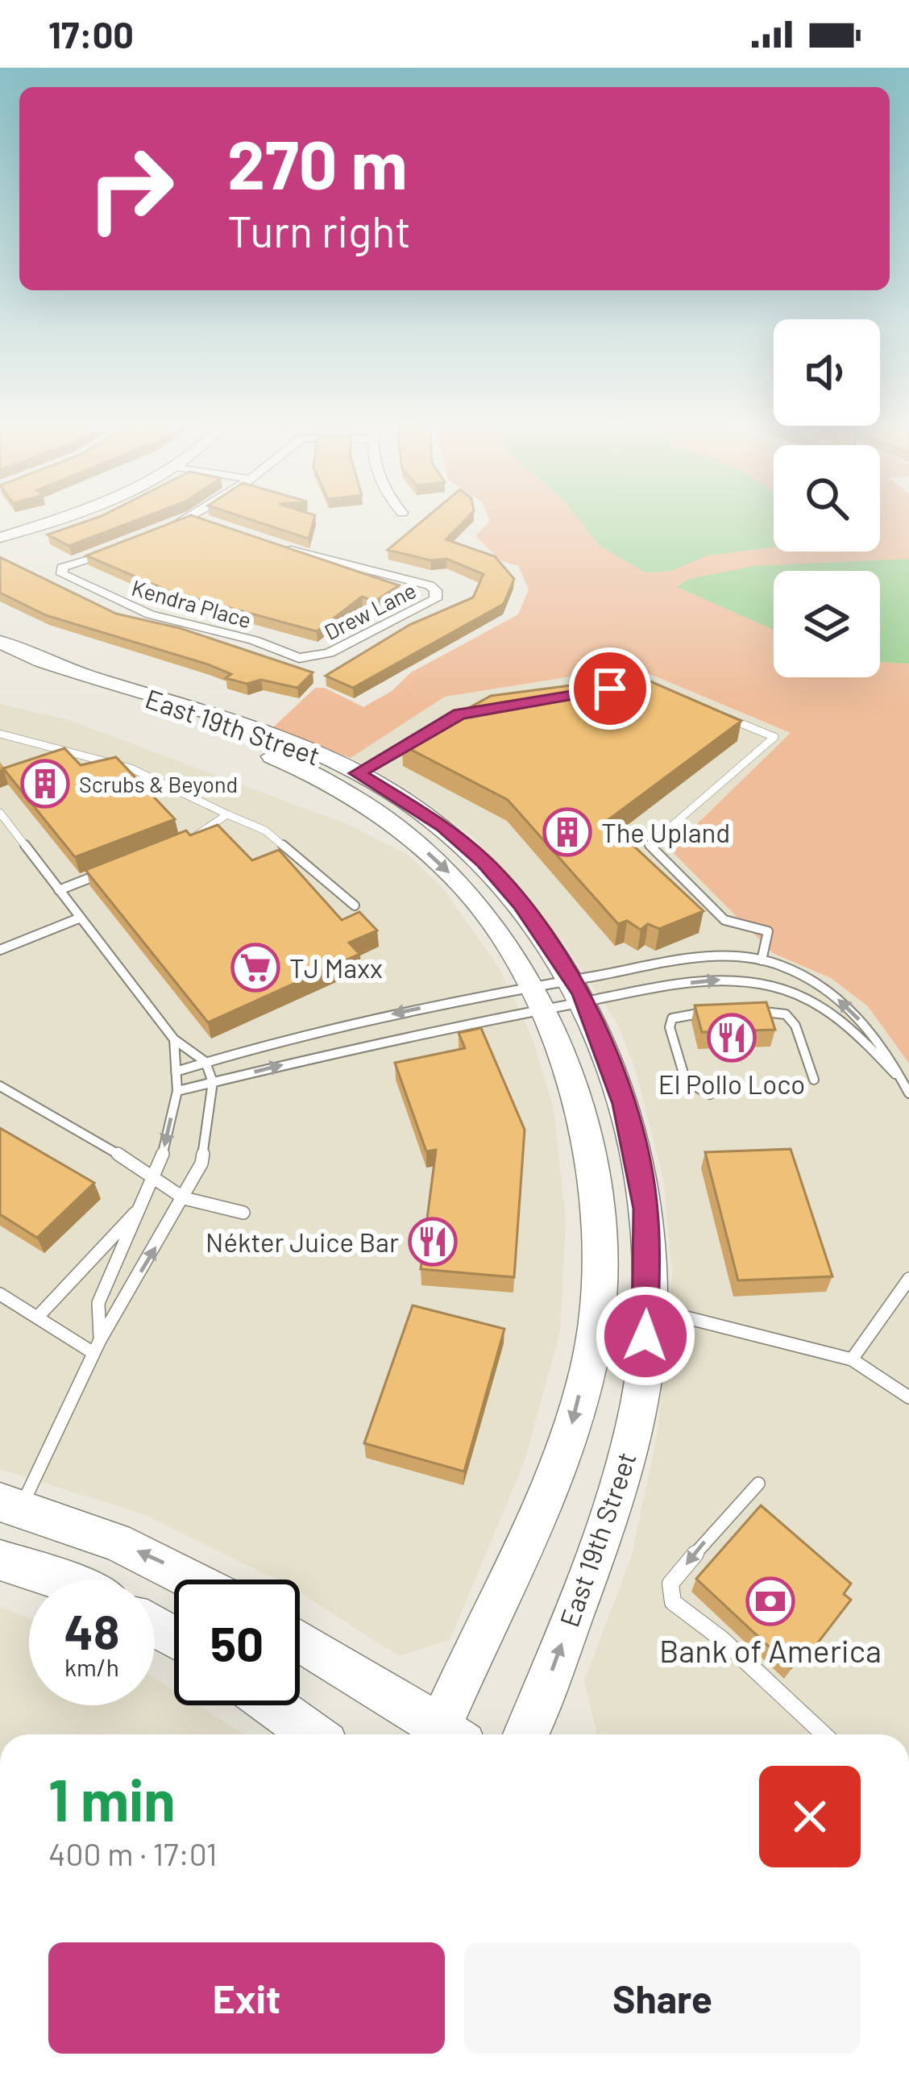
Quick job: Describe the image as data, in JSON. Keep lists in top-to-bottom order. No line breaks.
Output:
{"streets":{"main road":["East 19th Street"],"street":["Kendra Place","Drew Lane"]},"crossings":[["Kendra Place","Drew Lane"]],"places":{"building":["Scrubs & Beyond","The Upland"],"supermarket":["TJ Maxx"],"restaurant":["El Pollo Loco","Nékter Juice Bar"],"bank":["Bank of America"]},"page":{"status":"17:00","turn":["270 m","Turn right"],"speed":"48 km/h","limit":"50","heading":["1 min","400 m · 17:01"],"buttons":["Exit","Share"]}}
